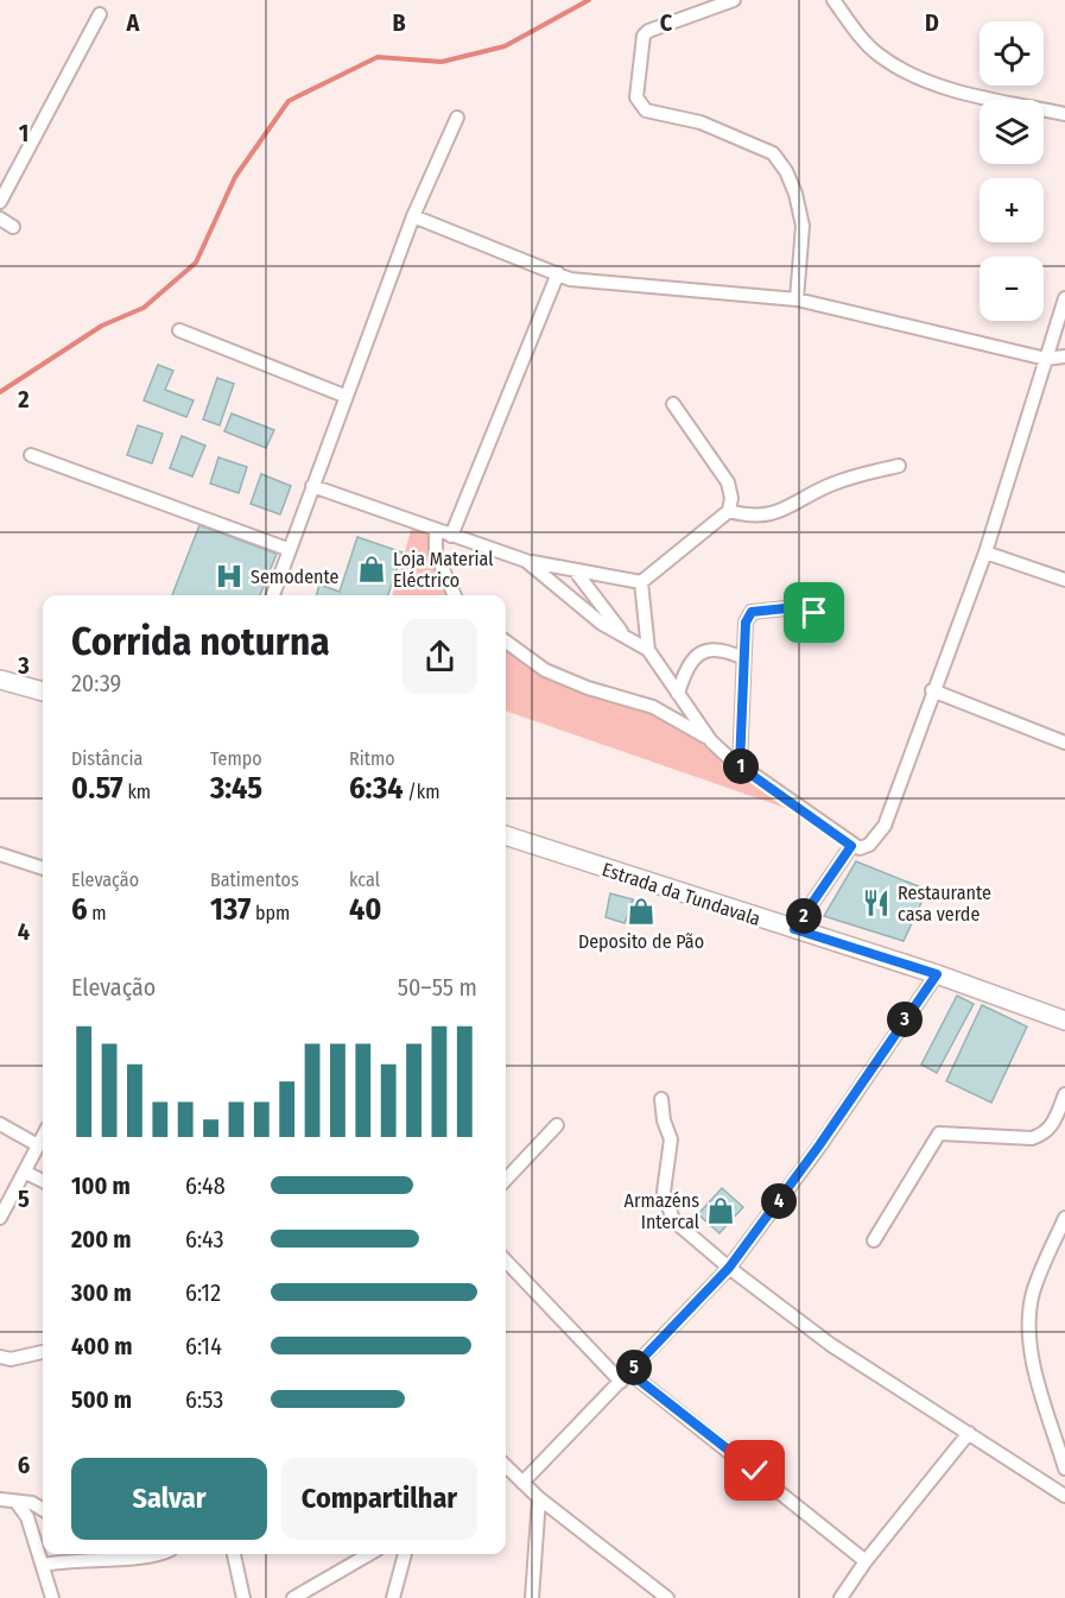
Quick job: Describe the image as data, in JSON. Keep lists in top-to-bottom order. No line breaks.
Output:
{"streets":{"main road":["Estrada da Tundavala"]},"places":{"shop":["Loja Material Eléctrico","Deposito de Pão","Armazéns Intercal"],"hospital":["Semodente"],"restaurant":["Restaurante casa verde"]},"page":{"map_buttons":["+","−"],"heading":["Corrida noturna","20:39"],"stats":[["Distância","0.57 km"],["Tempo","3:45"],["Ritmo","6:34 /km"],["Elevação","6 m"],["Batimentos","137 bpm"],["kcal","40"]],"pins":["1","2","3","4","5"],"chart":["Elevação","50–55 m"],"list":[{"name":"100 m","note":"6:48"},{"name":"200 m","note":"6:43"},{"name":"300 m","note":"6:12"},{"name":"400 m","note":"6:14"},{"name":"500 m","note":"6:53"}],"buttons":["Salvar","Compartilhar"]},"grid":{"columns":["A","B","C","D"],"rows":["1","2","3","4","5","6"]}}
